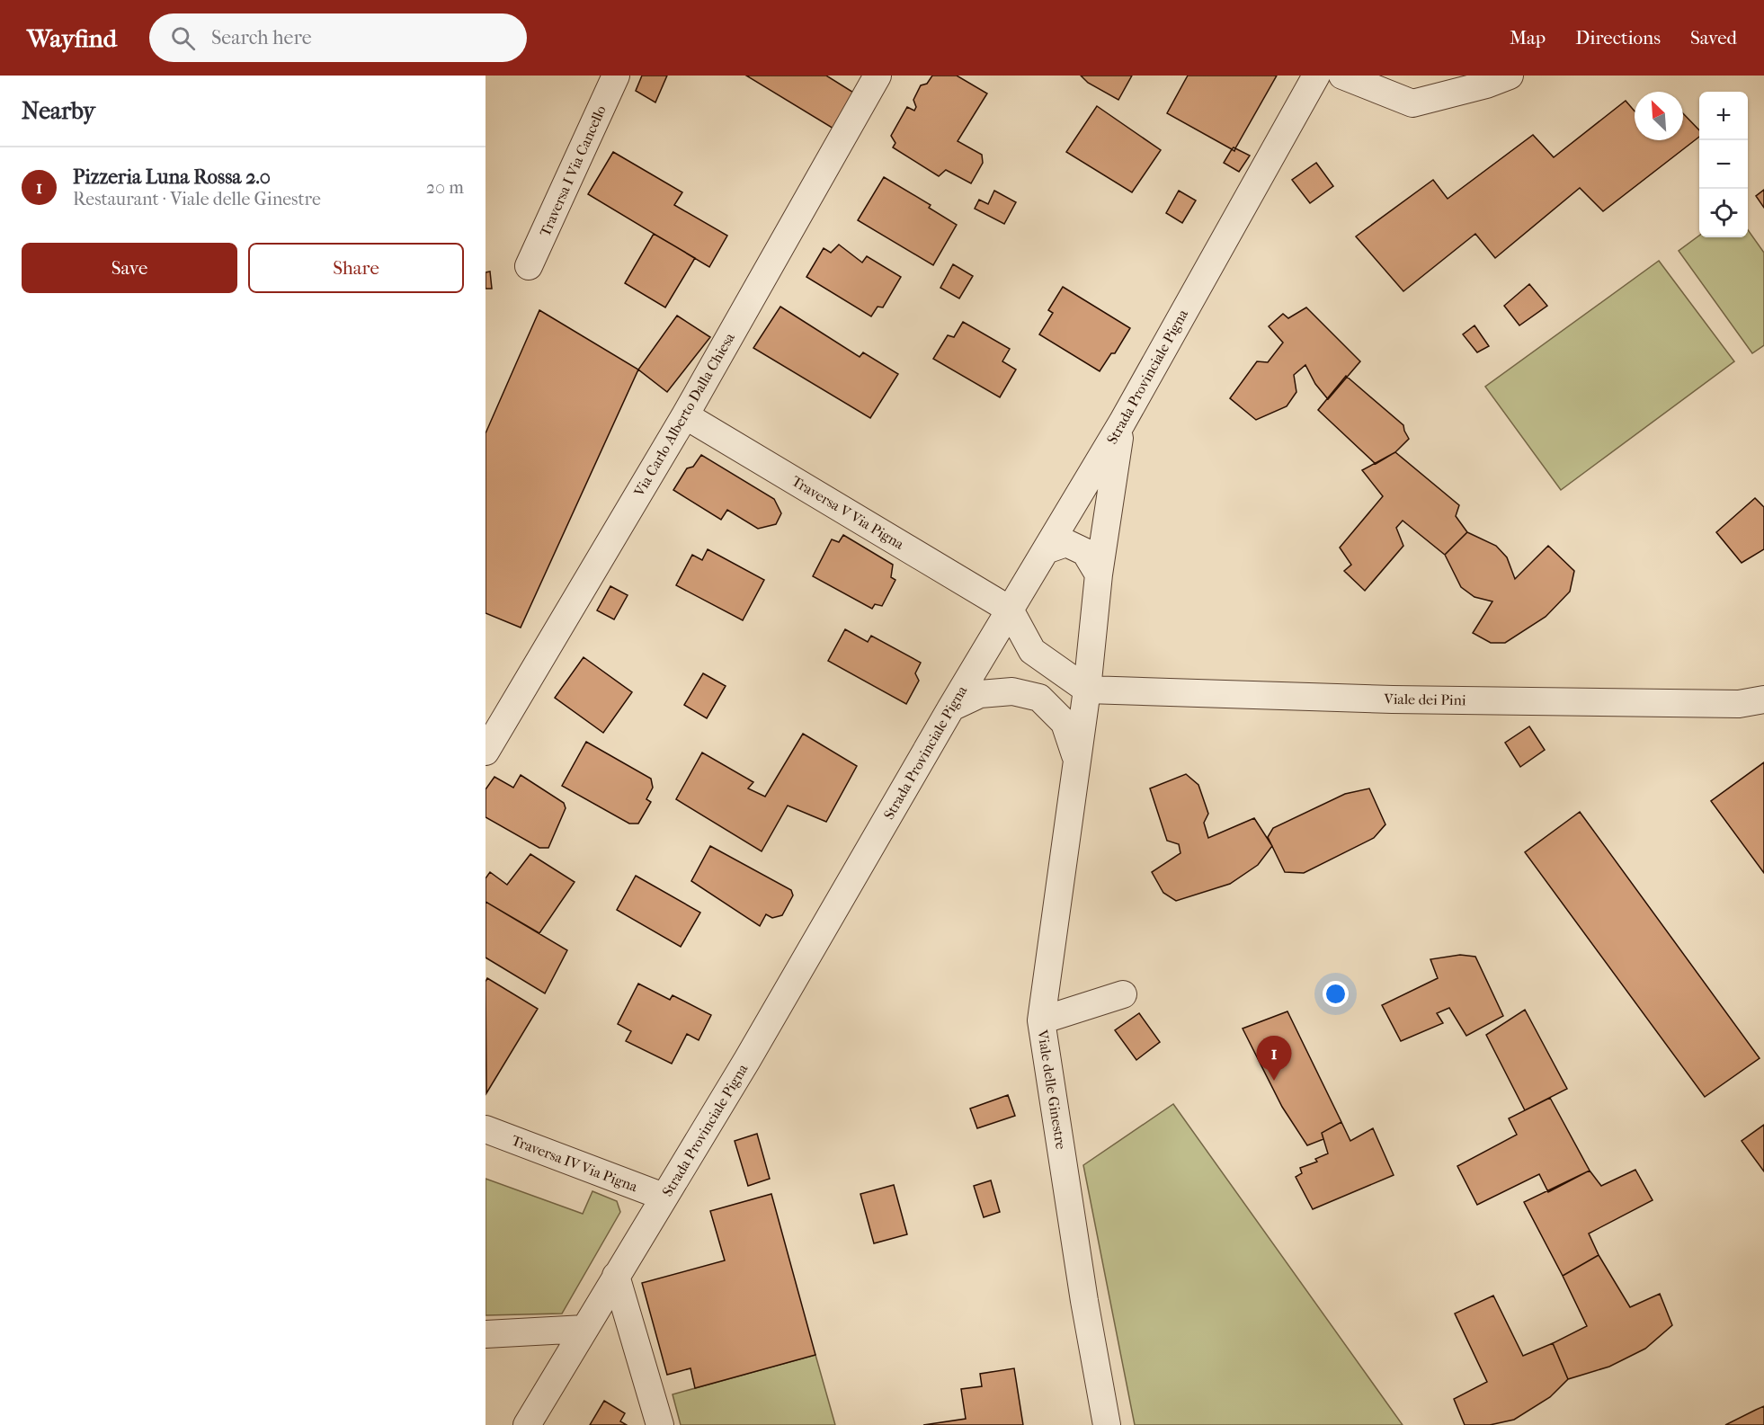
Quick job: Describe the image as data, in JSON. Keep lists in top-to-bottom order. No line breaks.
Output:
{"streets":{"street":["Traversa I Via Cancello","Strada Provinciale Pigna","Via Carlo Alberto Dalla Chiesa","Traversa V Via Pigna","Viale dei Pini","Viale delle Ginestre","Traversa IV Via Pigna"]},"crossings":[["Strada Provinciale Pigna","Traversa V Via Pigna"],["Strada Provinciale Pigna","Viale delle Ginestre"],["Strada Provinciale Pigna","Traversa IV Via Pigna"],["Via Carlo Alberto Dalla Chiesa","Traversa V Via Pigna"],["Viale dei Pini","Viale delle Ginestre"]],"north":"top left","page":{"header":"Wayfind","search":"Search here","nav":["Map","Directions","Saved"],"heading":"Nearby","map_buttons":["+","−"],"list":[{"mark":"1","name":"Pizzeria Luna Rossa 2.0","note":"Restaurant · Viale delle Ginestre","value":"20 m"}],"buttons":["Save","Share"],"pins":"1"}}
